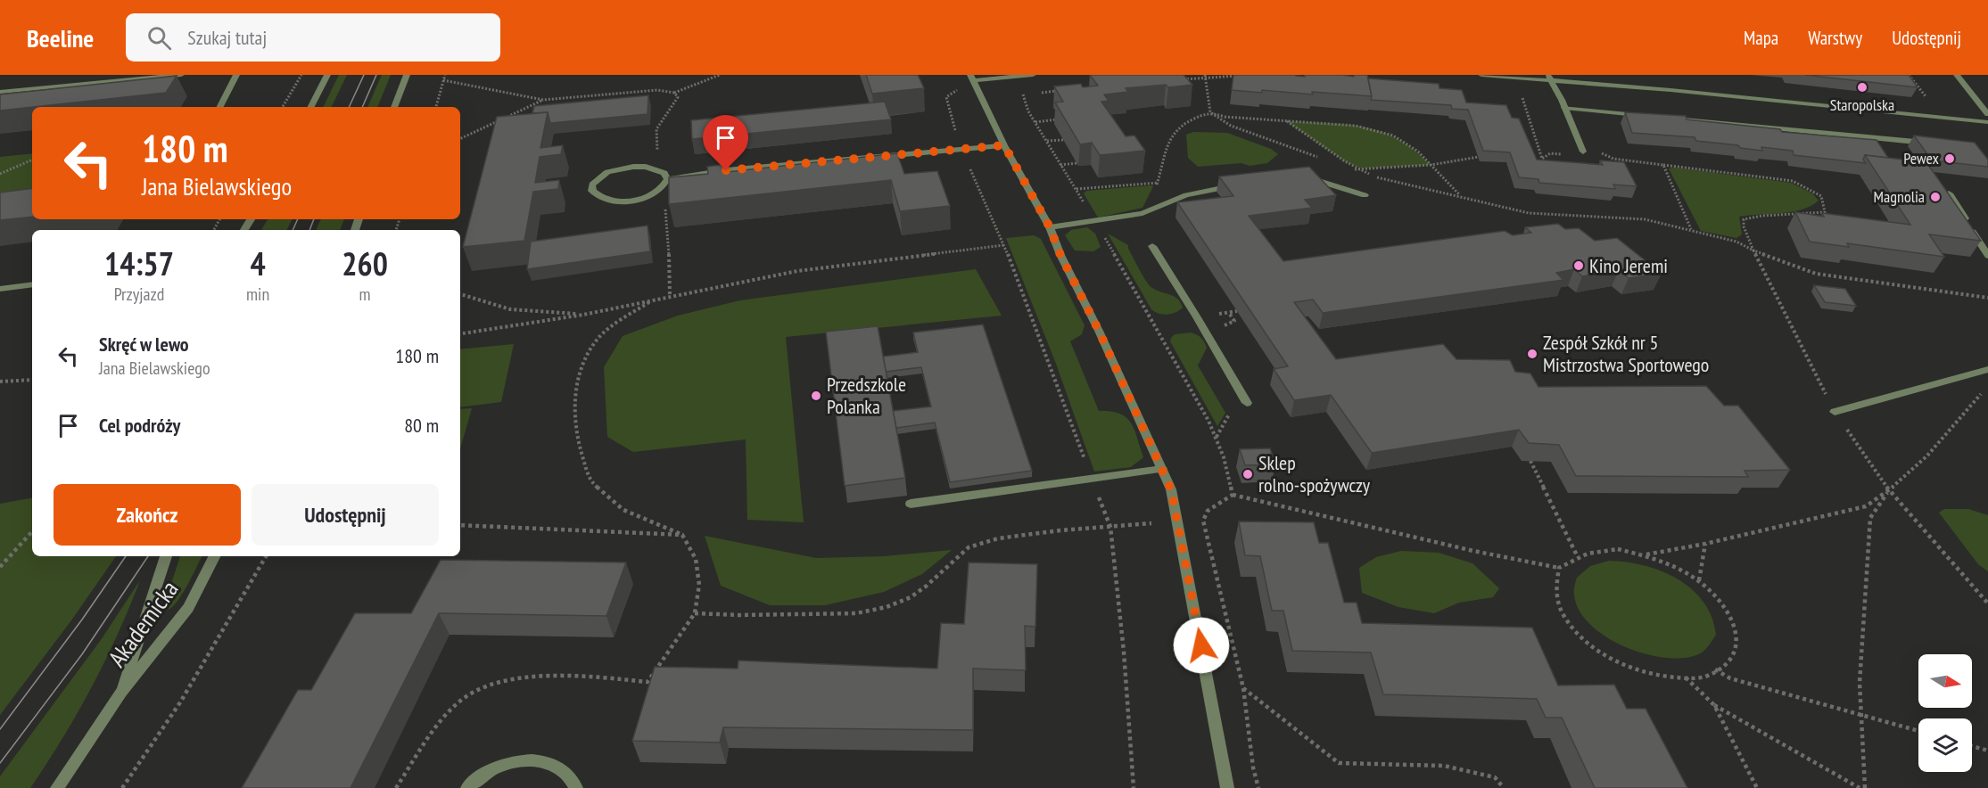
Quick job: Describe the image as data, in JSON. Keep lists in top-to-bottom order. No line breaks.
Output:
{"streets":{"street":["Akademicka"]},"places":["Staropolska","Pewex","Magnolia","Kino Jeremi","Zespół Szkół nr 5 Mistrzostwa Sportowego","Przedszkole Polanka","Sklep rolno-spożywczy"],"north":"right","page":{"header":"Beeline","search":"Szukaj tutaj","nav":["Mapa","Warstwy","Udostępnij"],"turn":["180 m","Jana Bielawskiego"],"eta":["14:57","Przyjazd","4","min","260","m"],"list":[{"name":"Skręć w lewo","note":"Jana Bielawskiego","value":"180 m"},{"name":"Cel podróży","value":"80 m"}],"buttons":["Zakończ","Udostępnij"]}}
